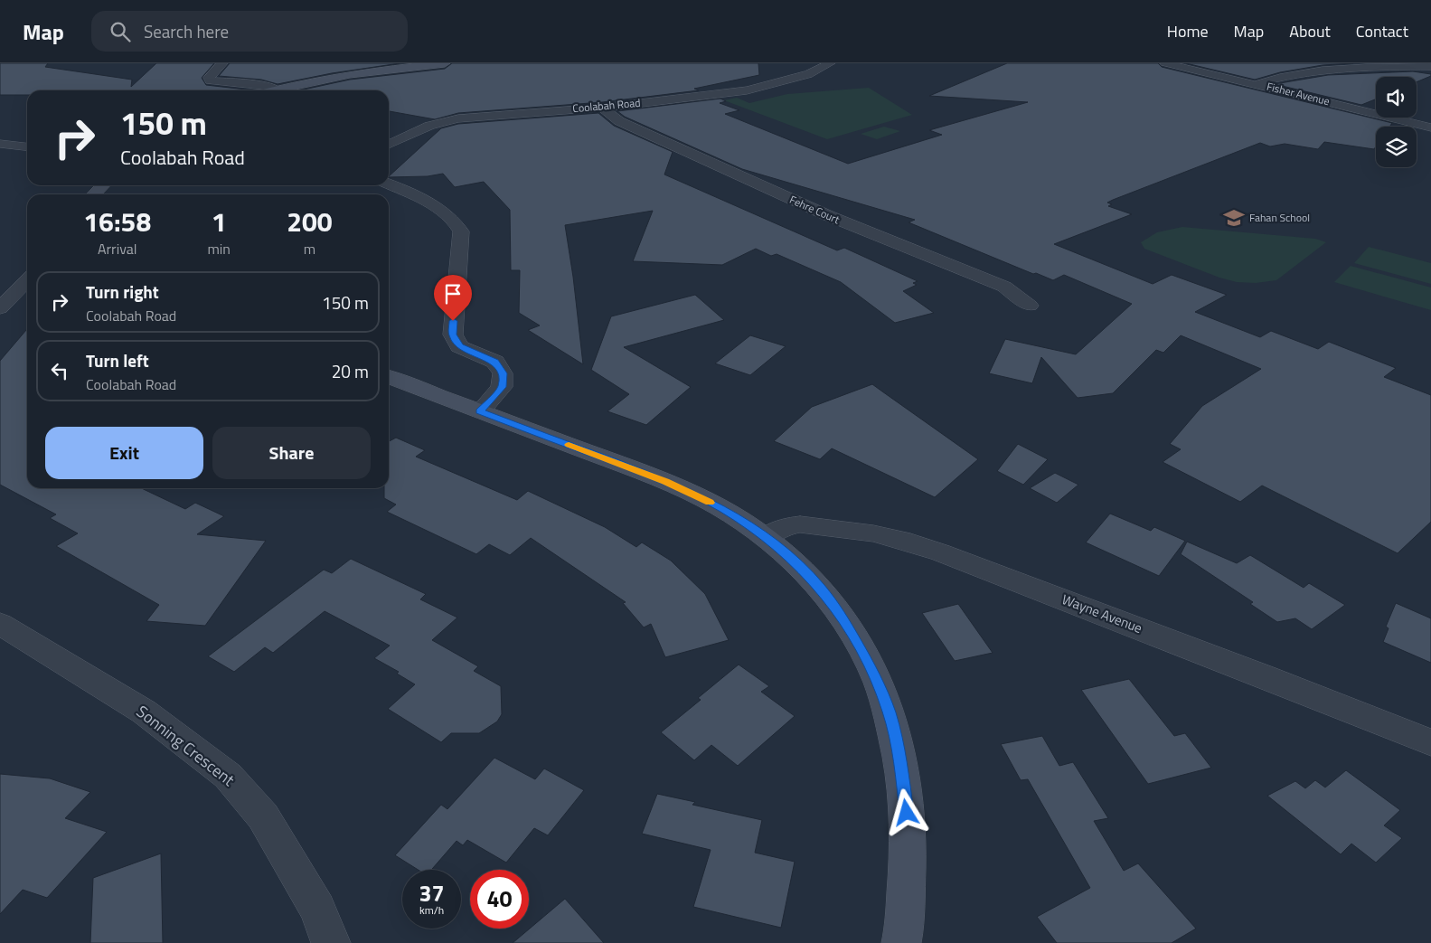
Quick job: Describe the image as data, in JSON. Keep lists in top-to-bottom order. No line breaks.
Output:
{"streets":{"street":["Fisher Avenue","Coolabah Road","Fehre Court","Wayne Avenue","Sonning Crescent"]},"crossings":[["Coolabah Road","Fehre Court"]],"places":{"school or university":["Fahan School"]},"page":{"header":"Map","search":"Search here","nav":["Home","Map","About","Contact"],"turn":["150 m","Coolabah Road"],"eta":["16:58","Arrival","1","min","200","m"],"list":[{"name":"Turn right","note":"Coolabah Road","value":"150 m"},{"name":"Turn left","note":"Coolabah Road","value":"20 m"}],"buttons":["Exit","Share"],"speed":"37 km/h","limit":"40"}}
